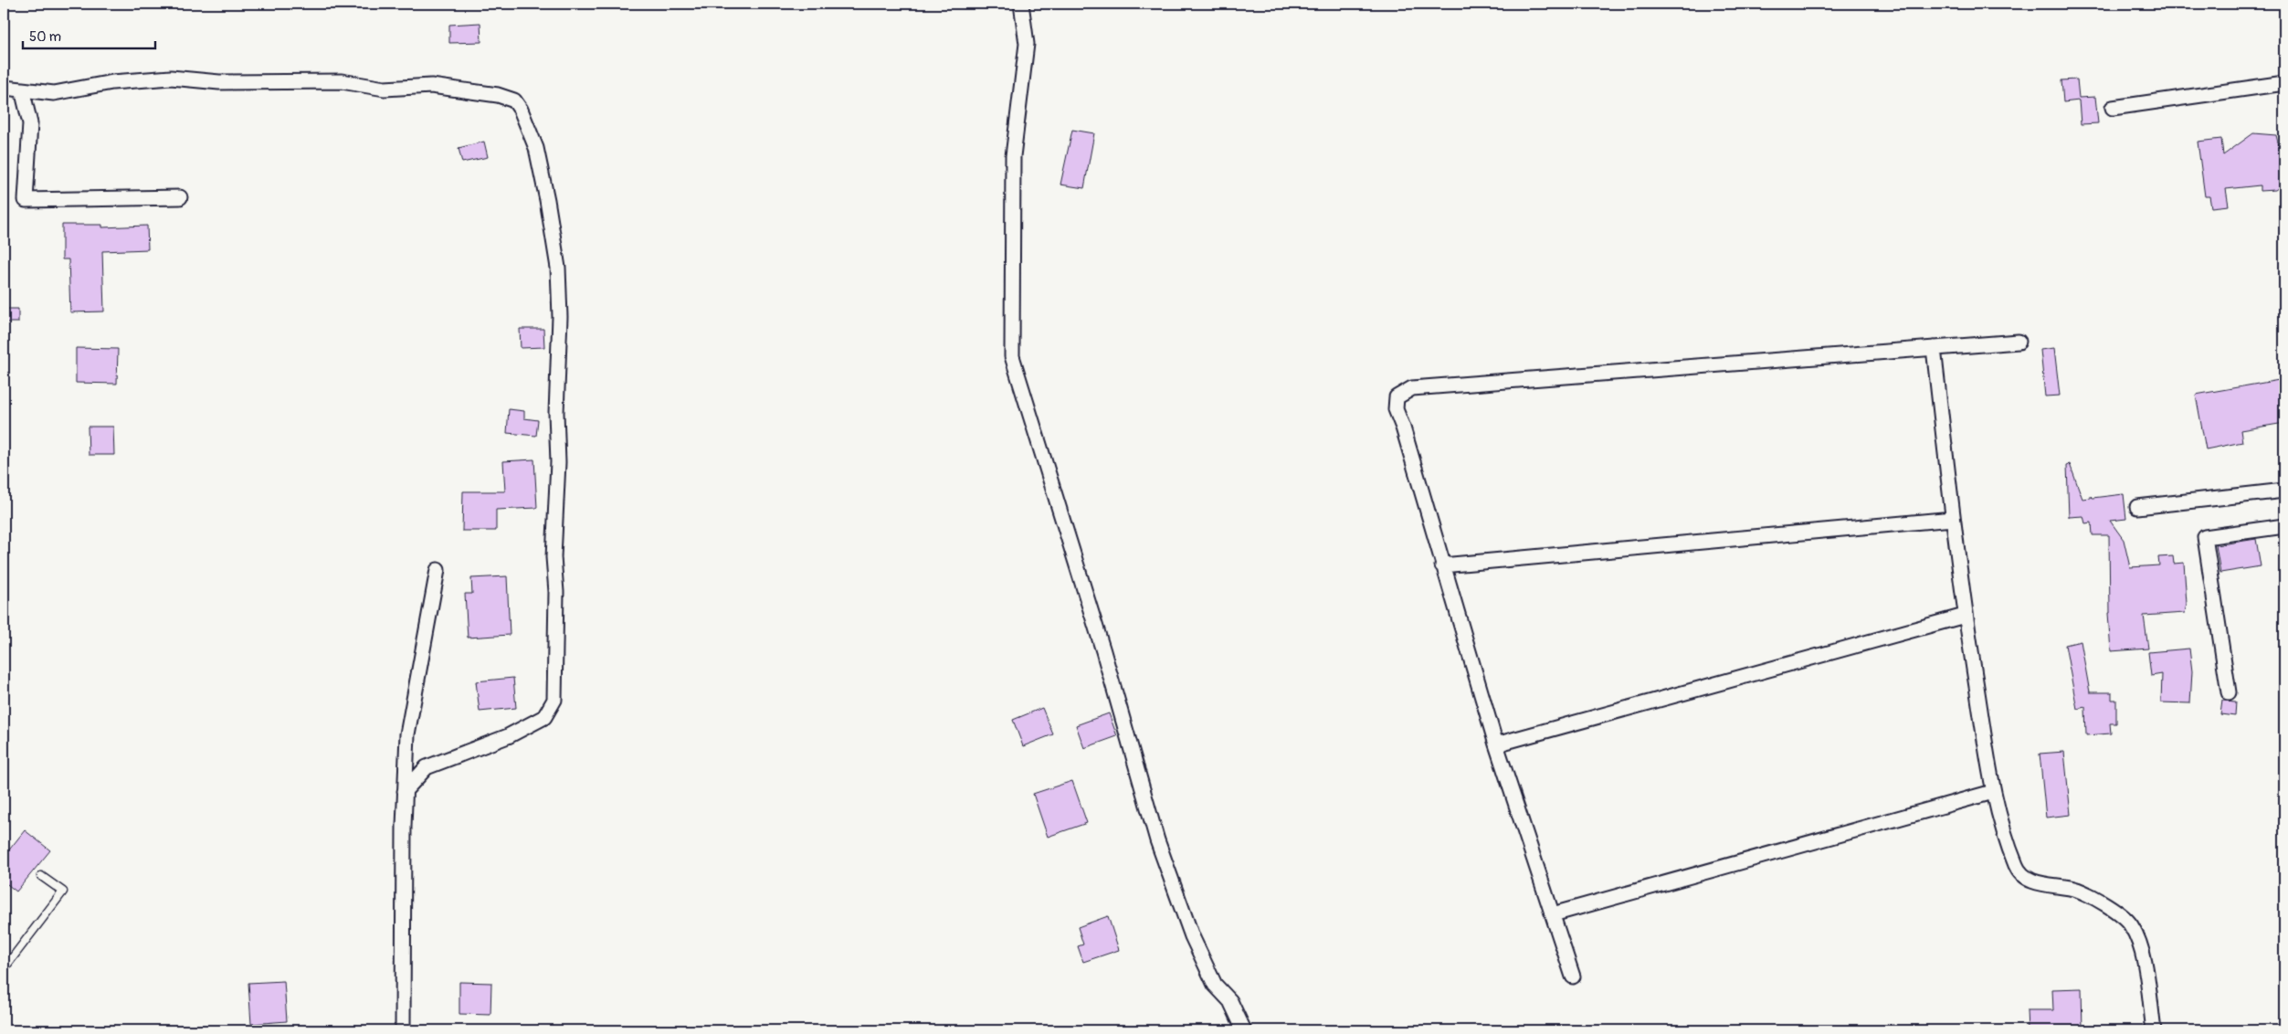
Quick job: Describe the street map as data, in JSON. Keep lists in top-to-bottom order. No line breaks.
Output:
{"scale_bar":"50 m"}
